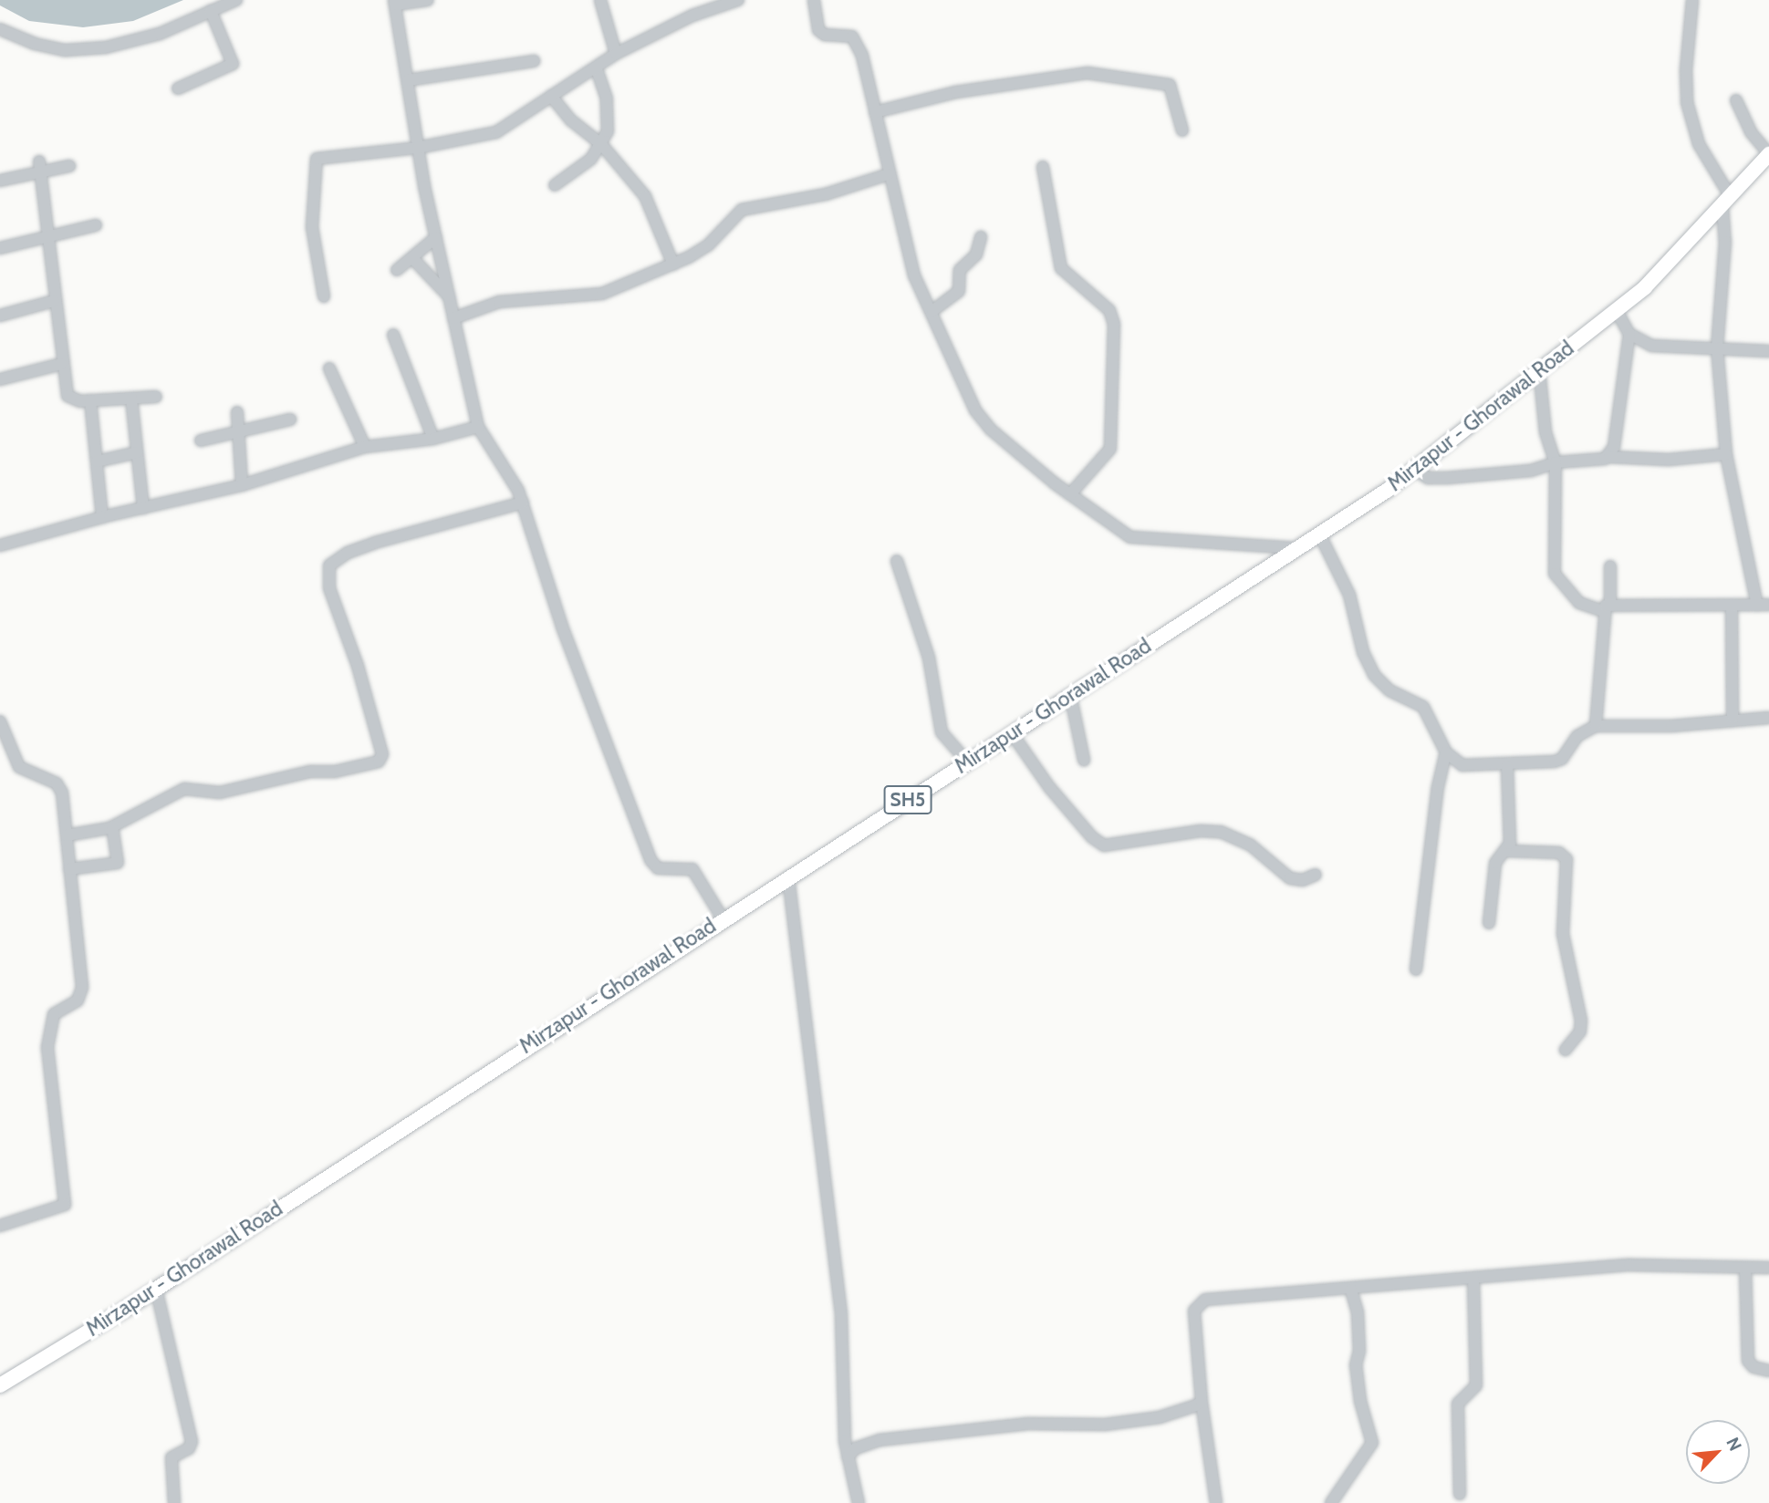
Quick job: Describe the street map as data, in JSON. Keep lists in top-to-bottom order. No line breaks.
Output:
{"streets":{"main road":["Mirzapur - Ghorawal Road","SH5"]},"north":"top right"}
